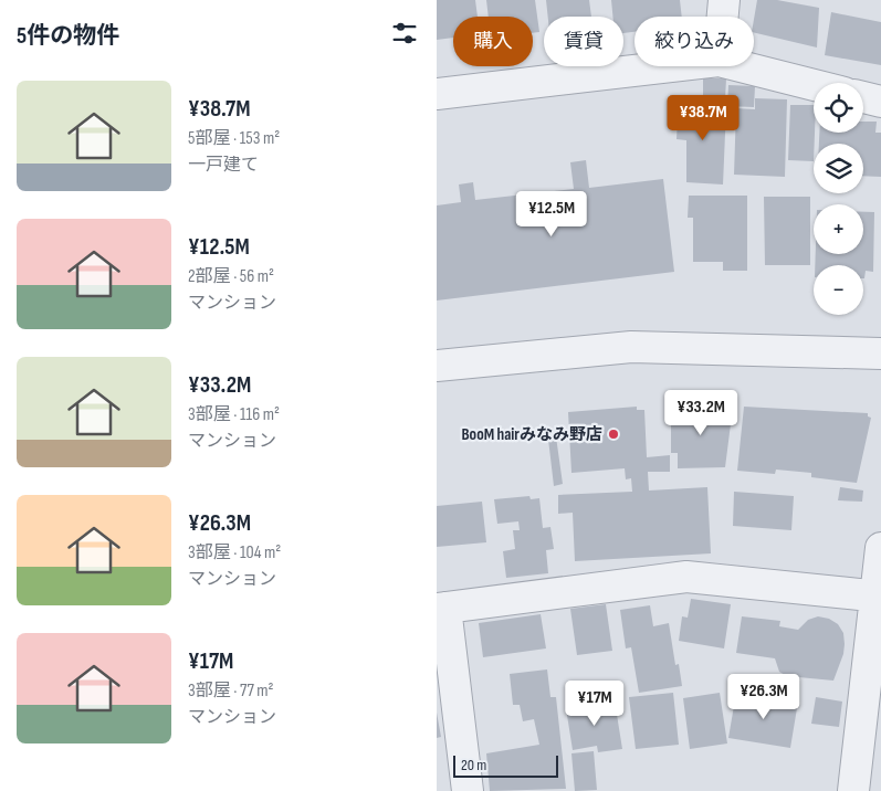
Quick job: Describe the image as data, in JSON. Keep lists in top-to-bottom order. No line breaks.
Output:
{"places":["BooM hairみなみ野店"],"scale_bar":"20 m","page":{"heading":"5件の物件","chip":["購入","賃貸","絞り込み"],"list":[{"name":"¥38.7M","note":"5部屋 · 153 m² · 一戸建て"},{"name":"¥12.5M","note":"2部屋 · 56 m² · マンション"},{"name":"¥33.2M","note":"3部屋 · 116 m² · マンション"},{"name":"¥26.3M","note":"3部屋 · 104 m² · マンション"},{"name":"¥17M","note":"3部屋 · 77 m² · マンション"}],"map_buttons":["+","−"],"price":["¥38.7M","¥12.5M","¥33.2M","¥26.3M","¥17M"],"scale":"20 m"}}
